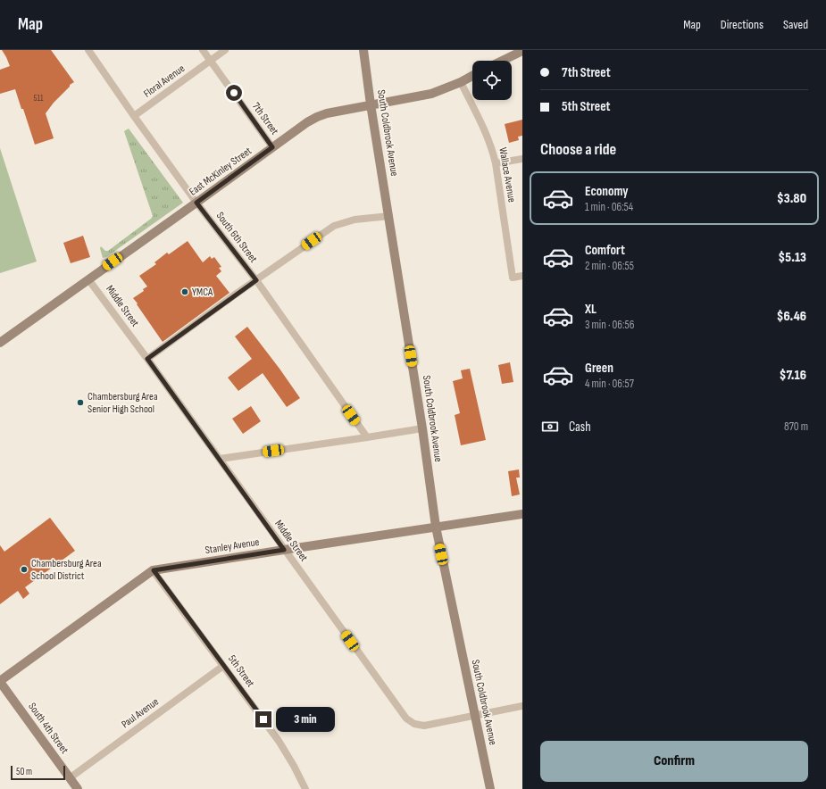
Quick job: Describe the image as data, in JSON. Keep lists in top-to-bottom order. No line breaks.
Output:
{"streets":{"street":["Floral Avenue","7th Street","South Coldbrook Avenue","East McKinley Street","Wallace Avenue","South 6th Street","Middle Street","Stanley Avenue","5th Street","Paul Avenue","South 4th Street"]},"crossings":[["Floral Avenue","7th Street"],["Floral Avenue","South 6th Street"],["7th Street","East McKinley Street"],["South Coldbrook Avenue","East McKinley Street"],["South Coldbrook Avenue","Middle Street"],["South Coldbrook Avenue","Stanley Avenue"],["East McKinley Street","Wallace Avenue"],["East McKinley Street","South 6th Street"],["East McKinley Street","Middle Street"],["Middle Street","Stanley Avenue"],["Stanley Avenue","5th Street"],["Stanley Avenue","South 4th Street"],["5th Street","Paul Avenue"],["Paul Avenue","South 4th Street"]],"places":["YMCA","Chambersburg Area Senior High School","Chambersburg Area School District"],"house_numbers":["511"],"scale_bar":"50 m","page":{"header":"Map","nav":["Map","Directions","Saved"],"banner":["7th Street","5th Street"],"heading":"Choose a ride","list":[{"name":"Economy","note":"1 min · 06:54","value":"$3.80"},{"name":"Comfort","note":"2 min · 06:55","value":"$5.13"},{"name":"XL","note":"3 min · 06:56","value":"$6.46"},{"name":"Green","note":"4 min · 06:57","value":"$7.16"}],"pay":["Cash","870 m"],"bubble":"3 min","buttons":"Confirm","scale":"50 m"}}
